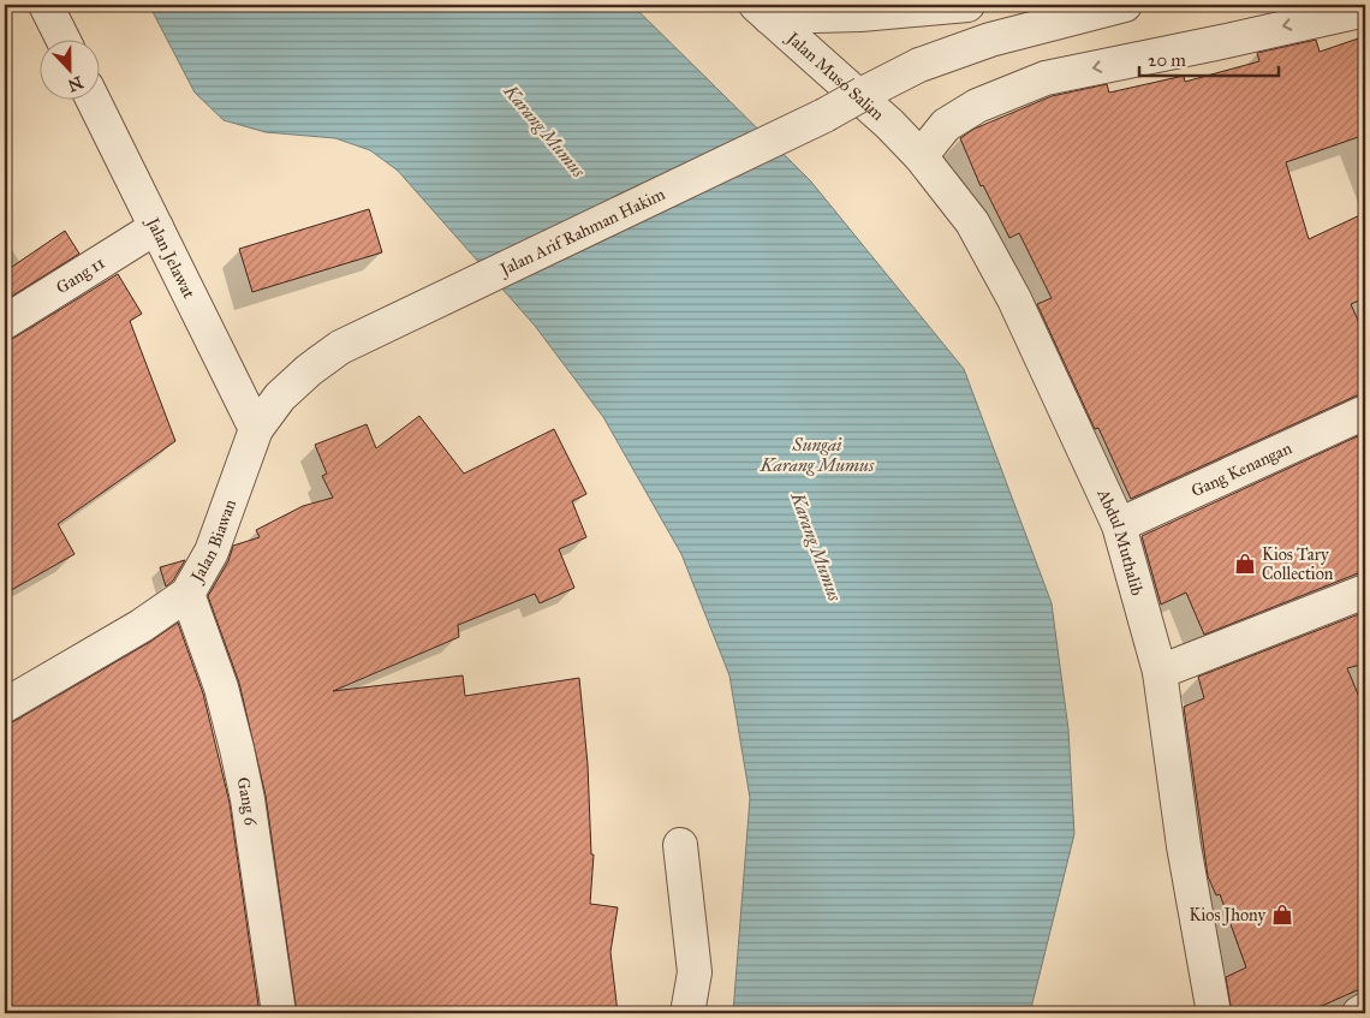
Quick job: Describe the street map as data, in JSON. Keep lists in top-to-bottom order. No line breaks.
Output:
{"streets":{"street":["Jalan Muso Salim","Jalan Arif Rahman Hakim","Jalan Jelawat","Gang 11","Gang Kenangan","Jalan Biawan","Abdul Muthalib","Gang 6"]},"crossings":[["Jalan Muso Salim","Abdul Muthalib"],["Jalan Arif Rahman Hakim","Jalan Biawan"],["Jalan Jelawat","Gang 11"],["Jalan Jelawat","Jalan Biawan"],["Gang Kenangan","Abdul Muthalib"],["Jalan Biawan","Gang 6"]],"water":["Karang Mumus","Sungai Karang Mumus"],"places":{"shop":["Kios Tary Collection","Kios Jhony"]},"scale_bar":"20 m","north":"bottom"}
